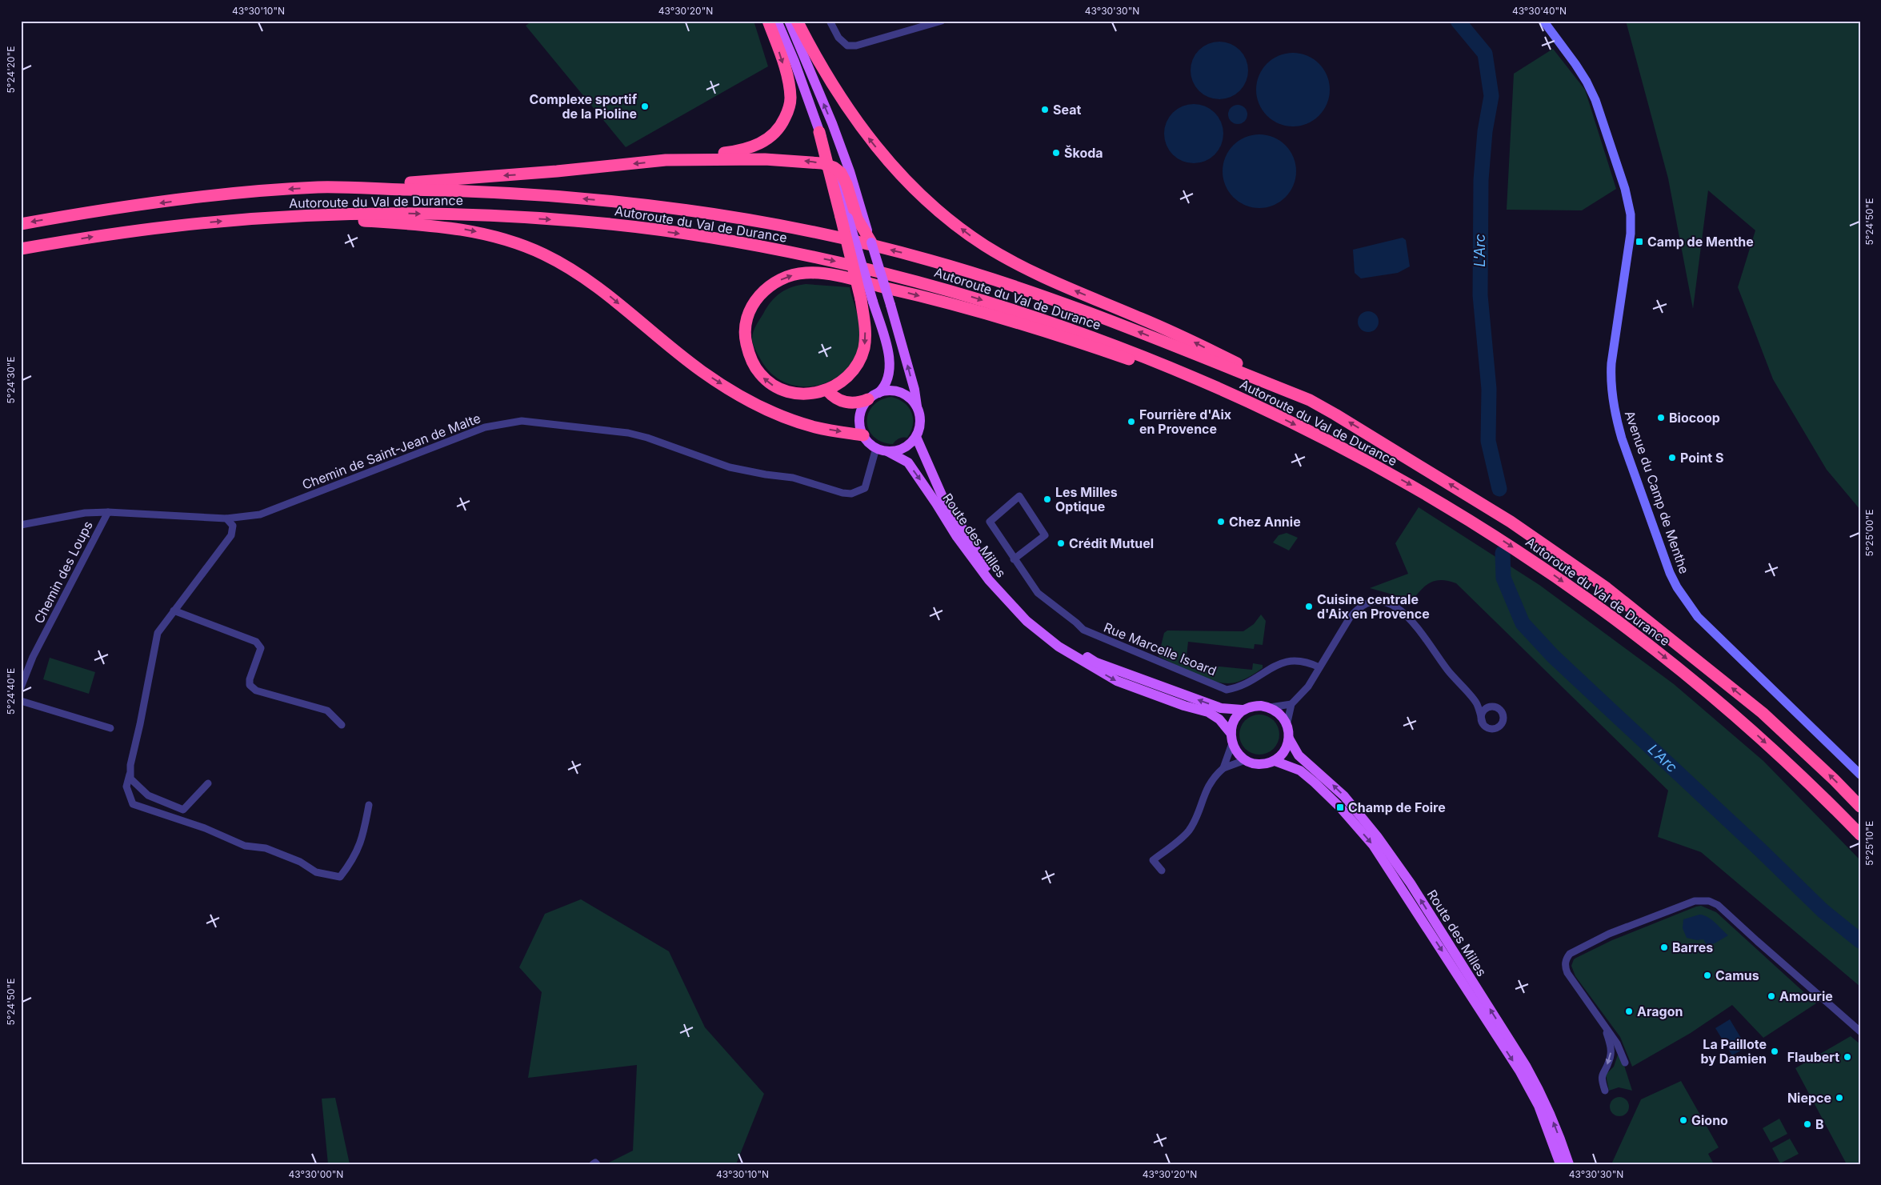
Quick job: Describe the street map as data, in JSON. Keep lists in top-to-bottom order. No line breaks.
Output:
{"streets":{"highway":["Autoroute du Val de Durance"],"main road":["Avenue du Camp de Menthe","Route des Milles"],"street":["Chemin de Saint-Jean de Malte","Chemin des Loups","Rue Marcelle Isoard"]},"crossings":[["Chemin de Saint-Jean de Malte","Route des Milles"],["Chemin de Saint-Jean de Malte","Chemin des Loups"]],"water":["L'Arc"],"places":{"other":["Complexe sportif de la Pioline","Seat","Škoda","Biocoop","Fourrière d'Aix en Provence","Point S","Les Milles Optique","Chez Annie","Crédit Mutuel","Cuisine centrale d'Aix en Provence","Barres","Camus","Amourie","Aragon","La Paillote by Damien","Flaubert","Niepce","Giono","B"],"transit":["Camp de Menthe","Champ de Foire"]},"coordinates":["43°30'10\"N","43°30'20\"N","43°30'30\"N","43°30'40\"N","5°24'20\"E","5°24'50\"E","5°24'30\"E","5°25'00\"E","5°24'40\"E","5°25'10\"E","43°30'00\"N"]}
